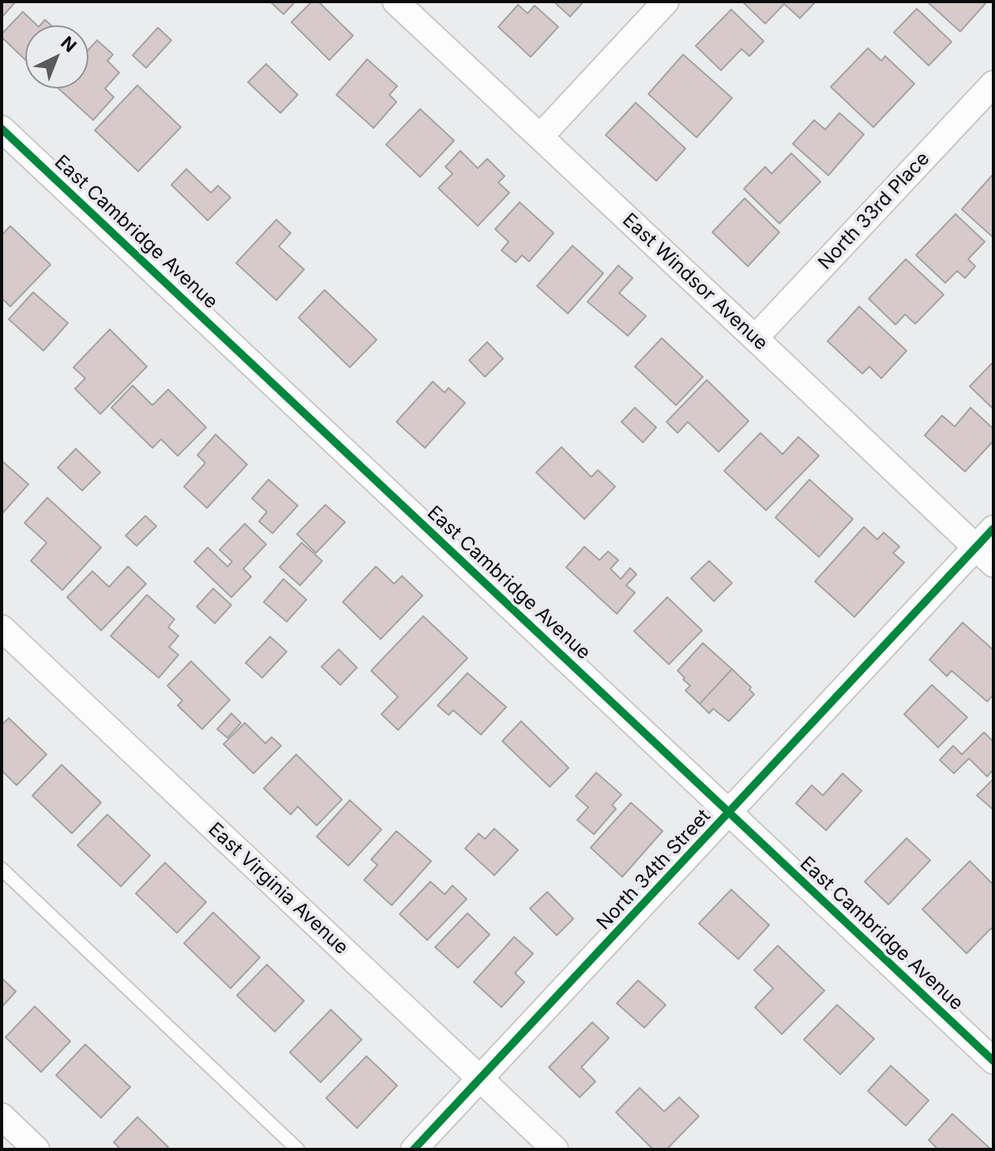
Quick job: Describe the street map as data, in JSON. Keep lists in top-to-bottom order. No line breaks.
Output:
{"streets":{"street":["North 33rd Place","East Cambridge Avenue","East Windsor Avenue","North 34th Street","East Virginia Avenue"]},"crossings":[["North 33rd Place","East Windsor Avenue"],["East Cambridge Avenue","North 34th Street"],["East Windsor Avenue","North 34th Street"],["North 34th Street","East Virginia Avenue"]],"north":"top right"}
